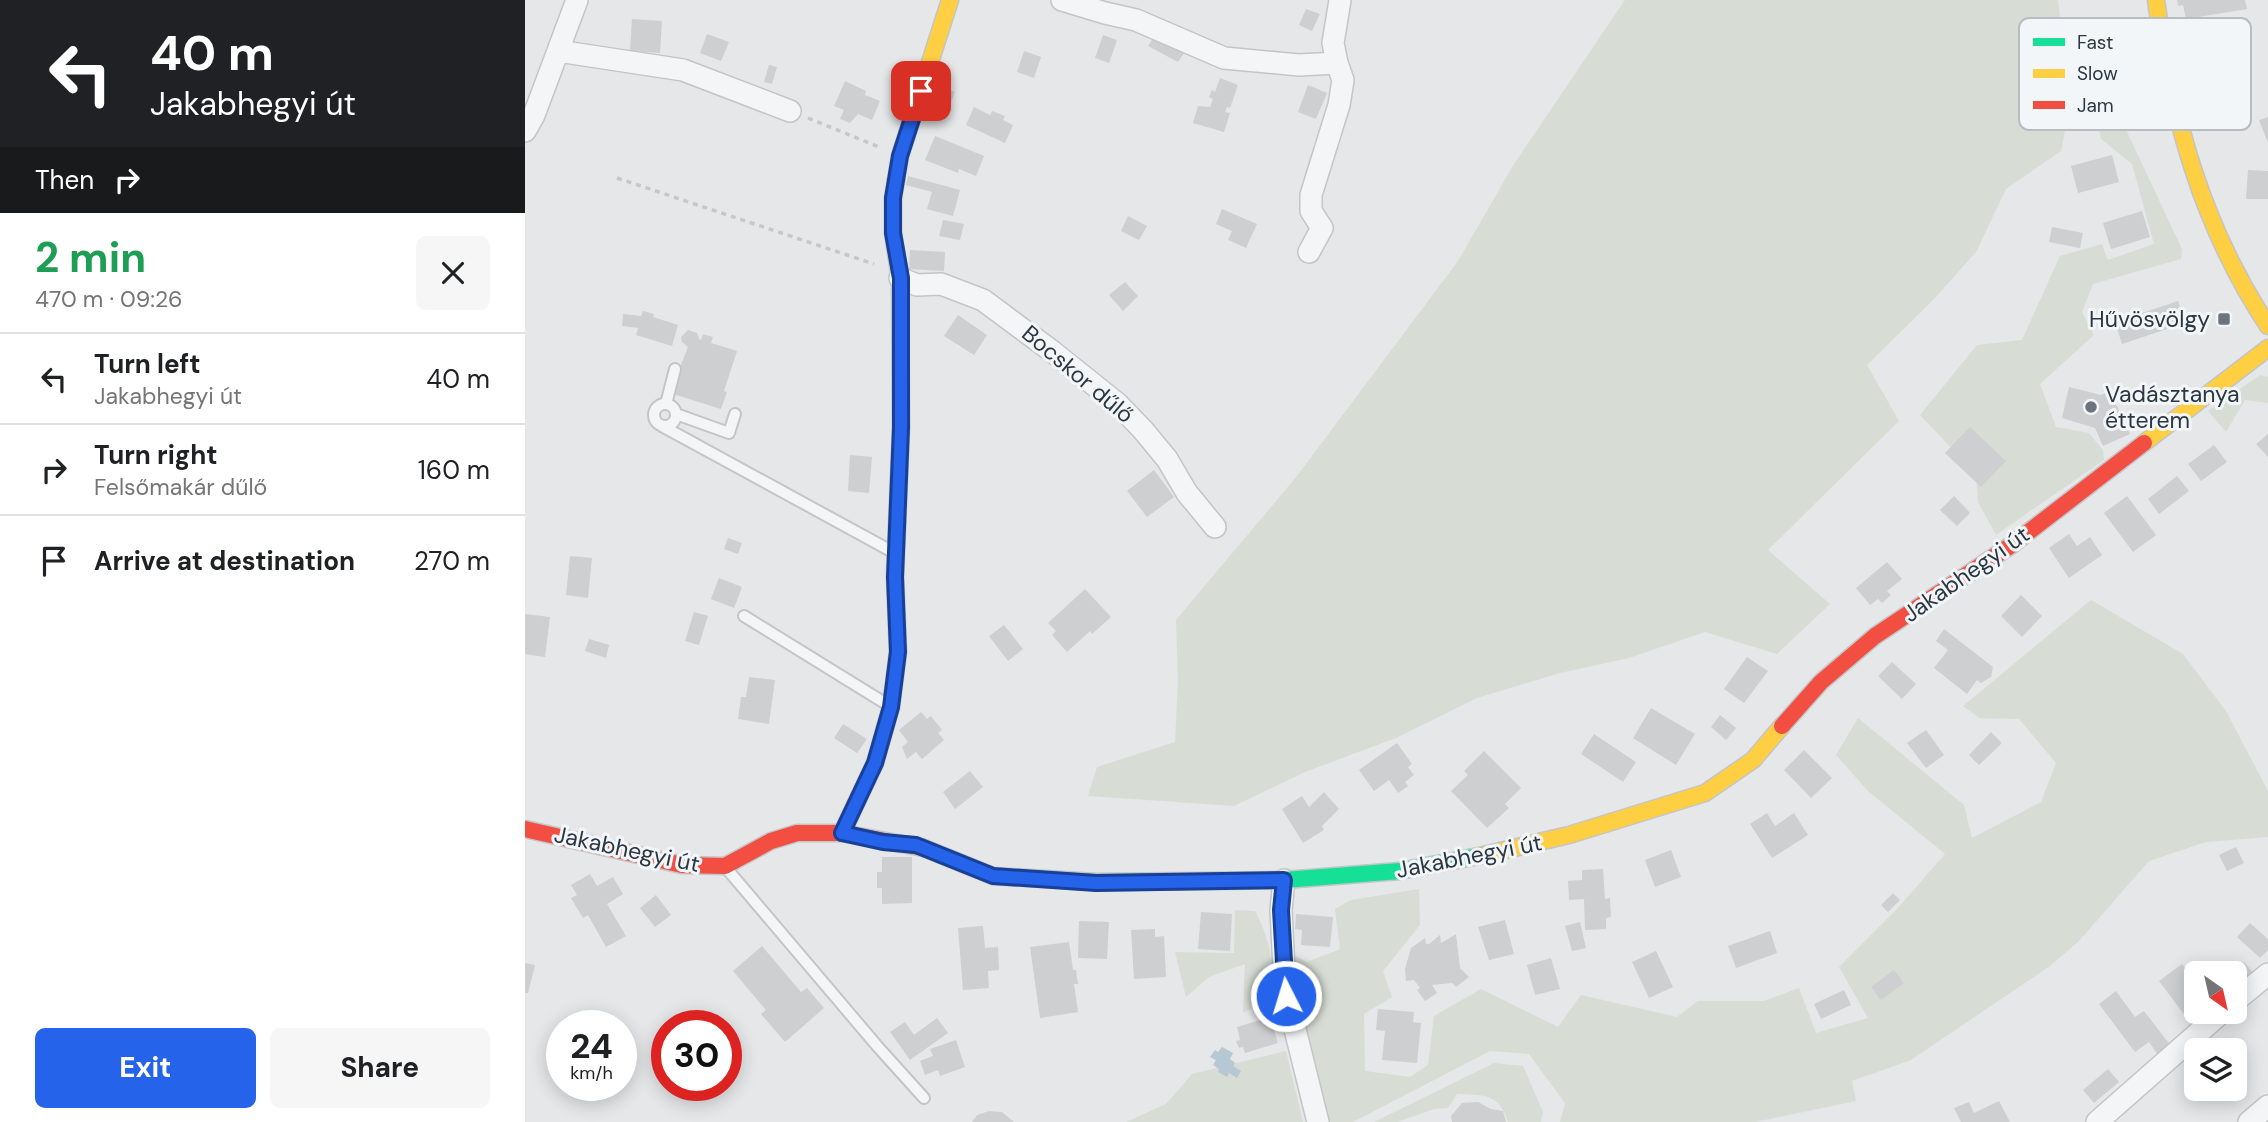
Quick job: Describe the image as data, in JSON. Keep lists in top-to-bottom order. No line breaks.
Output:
{"streets":{"street":["Bocskor dűlő","Jakabhegyi út"]},"places":{"transit":["Hűvösvölgy"],"other":["Vadásztanya étterem"]},"legend":["Fast","Slow","Jam"],"north":"bottom right","page":{"turn":["40 m","Jakabhegyi út"],"then":"Then","heading":["2 min","470 m · 09:26"],"list":[{"name":"Turn left","note":"Jakabhegyi út","value":"40 m"},{"name":"Turn right","note":"Felsőmakár dűlő","value":"160 m"},{"name":"Arrive at destination","value":"270 m"}],"speed":"24 km/h","limit":"30","buttons":["Exit","Share"]}}
